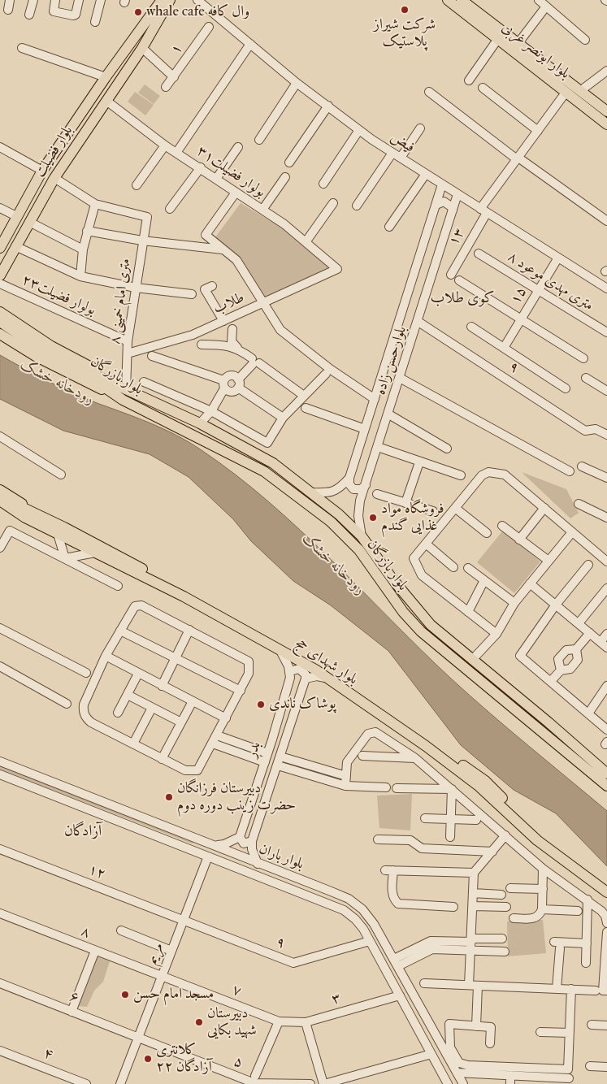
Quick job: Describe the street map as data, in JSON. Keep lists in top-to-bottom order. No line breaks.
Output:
{"streets":{"main road":["بلوار ابونصر غربی","بلوار فضیلت","بلوار بازرگان","بلوار شهدای حج"],"street":["۱","فیض","بولوار فضیلت۳۱","۱۳","۸ متری مهدی موعود","بولوار فضیلت۲۳","۱۵","۸ متری امام خمینی","طلاب","بلوارحسن زاده","۹","بدر","بلوار باران","۱۲","۸","مریم","۷","۶","۳","۴","۵"]},"crossings":[["بلوار ابونصر غربی","۱۳"],["فیض","۱۳"],["فیض","۱۵"],["فیض","بلوارحسن زاده"],["بلوار فضیلت","بولوار فضیلت۳۱"],["بولوار فضیلت۳۱","طلاب"],["۸ متری مهدی موعود","۱۵"],["بولوار فضیلت۲۳","۸ متری امام خمینی"],["۸ متری امام خمینی","طلاب"],["۸ متری امام خمینی","بلوار بازرگان"],["بلوارحسن زاده","۹"],["بلوارحسن زاده","بلوار بازرگان"],["۹","بلوار باران"],["۹","۱۲"],["۹","مریم"],["بلوار باران","مریم"],["بلوار باران","۳"],["۱۲","مریم"],["۸","مریم"],["۸","۷"],["مریم","۷"],["مریم","۶"],["مریم","۵"],["۷","۳"],["۶","۵"]],"districts":["کوی طلاب","آزادگان"],"water":["رودخانه خشک"],"places":["شرکت شیراز پلاستیک","whale cafe وال کافه","فروشگاه مواد غذایی گندم","پوشاک ناندی","دبیرستان فرزانگان حضرت زینب دوره دوم","مسجد امام حسن","دبیرستان شهید بکایی","کلانتری ۲۲ آزادگان"]}
